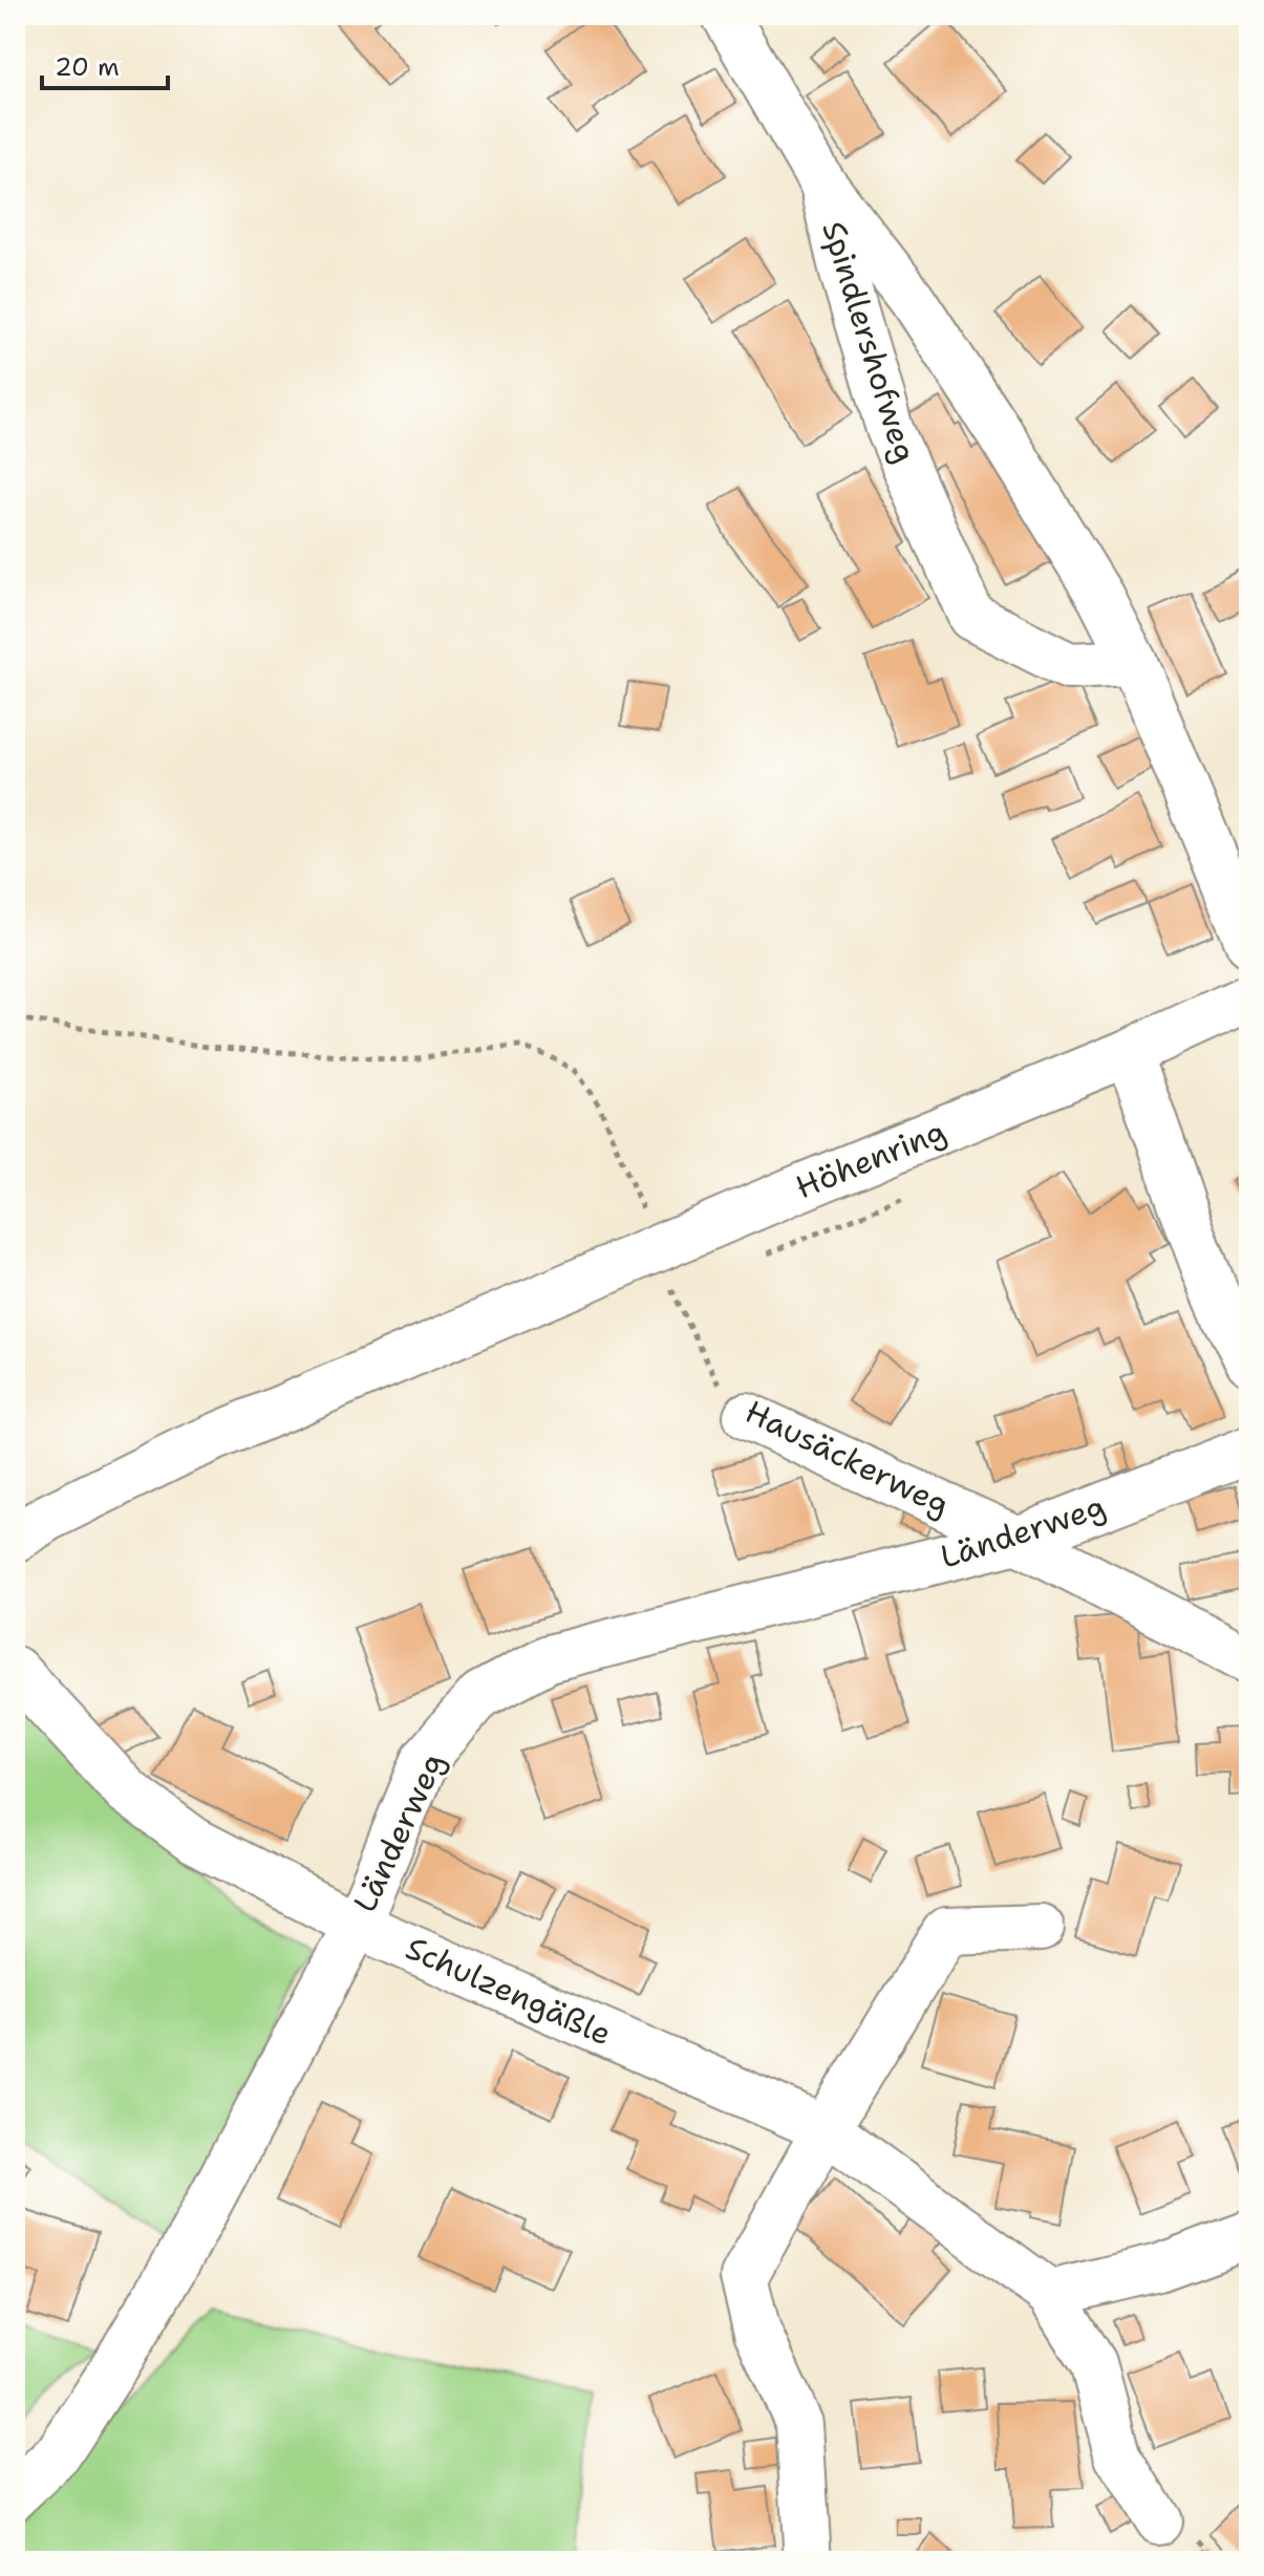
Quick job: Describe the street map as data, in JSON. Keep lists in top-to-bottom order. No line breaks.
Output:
{"streets":{"street":["Spindlershofweg","Höhenring","Hausäckerweg","Länderweg","Schulzengäßle"]},"crossings":[["Höhenring","Hausäckerweg"],["Hausäckerweg","Länderweg"],["Länderweg","Schulzengäßle"]],"scale_bar":"20 m"}
